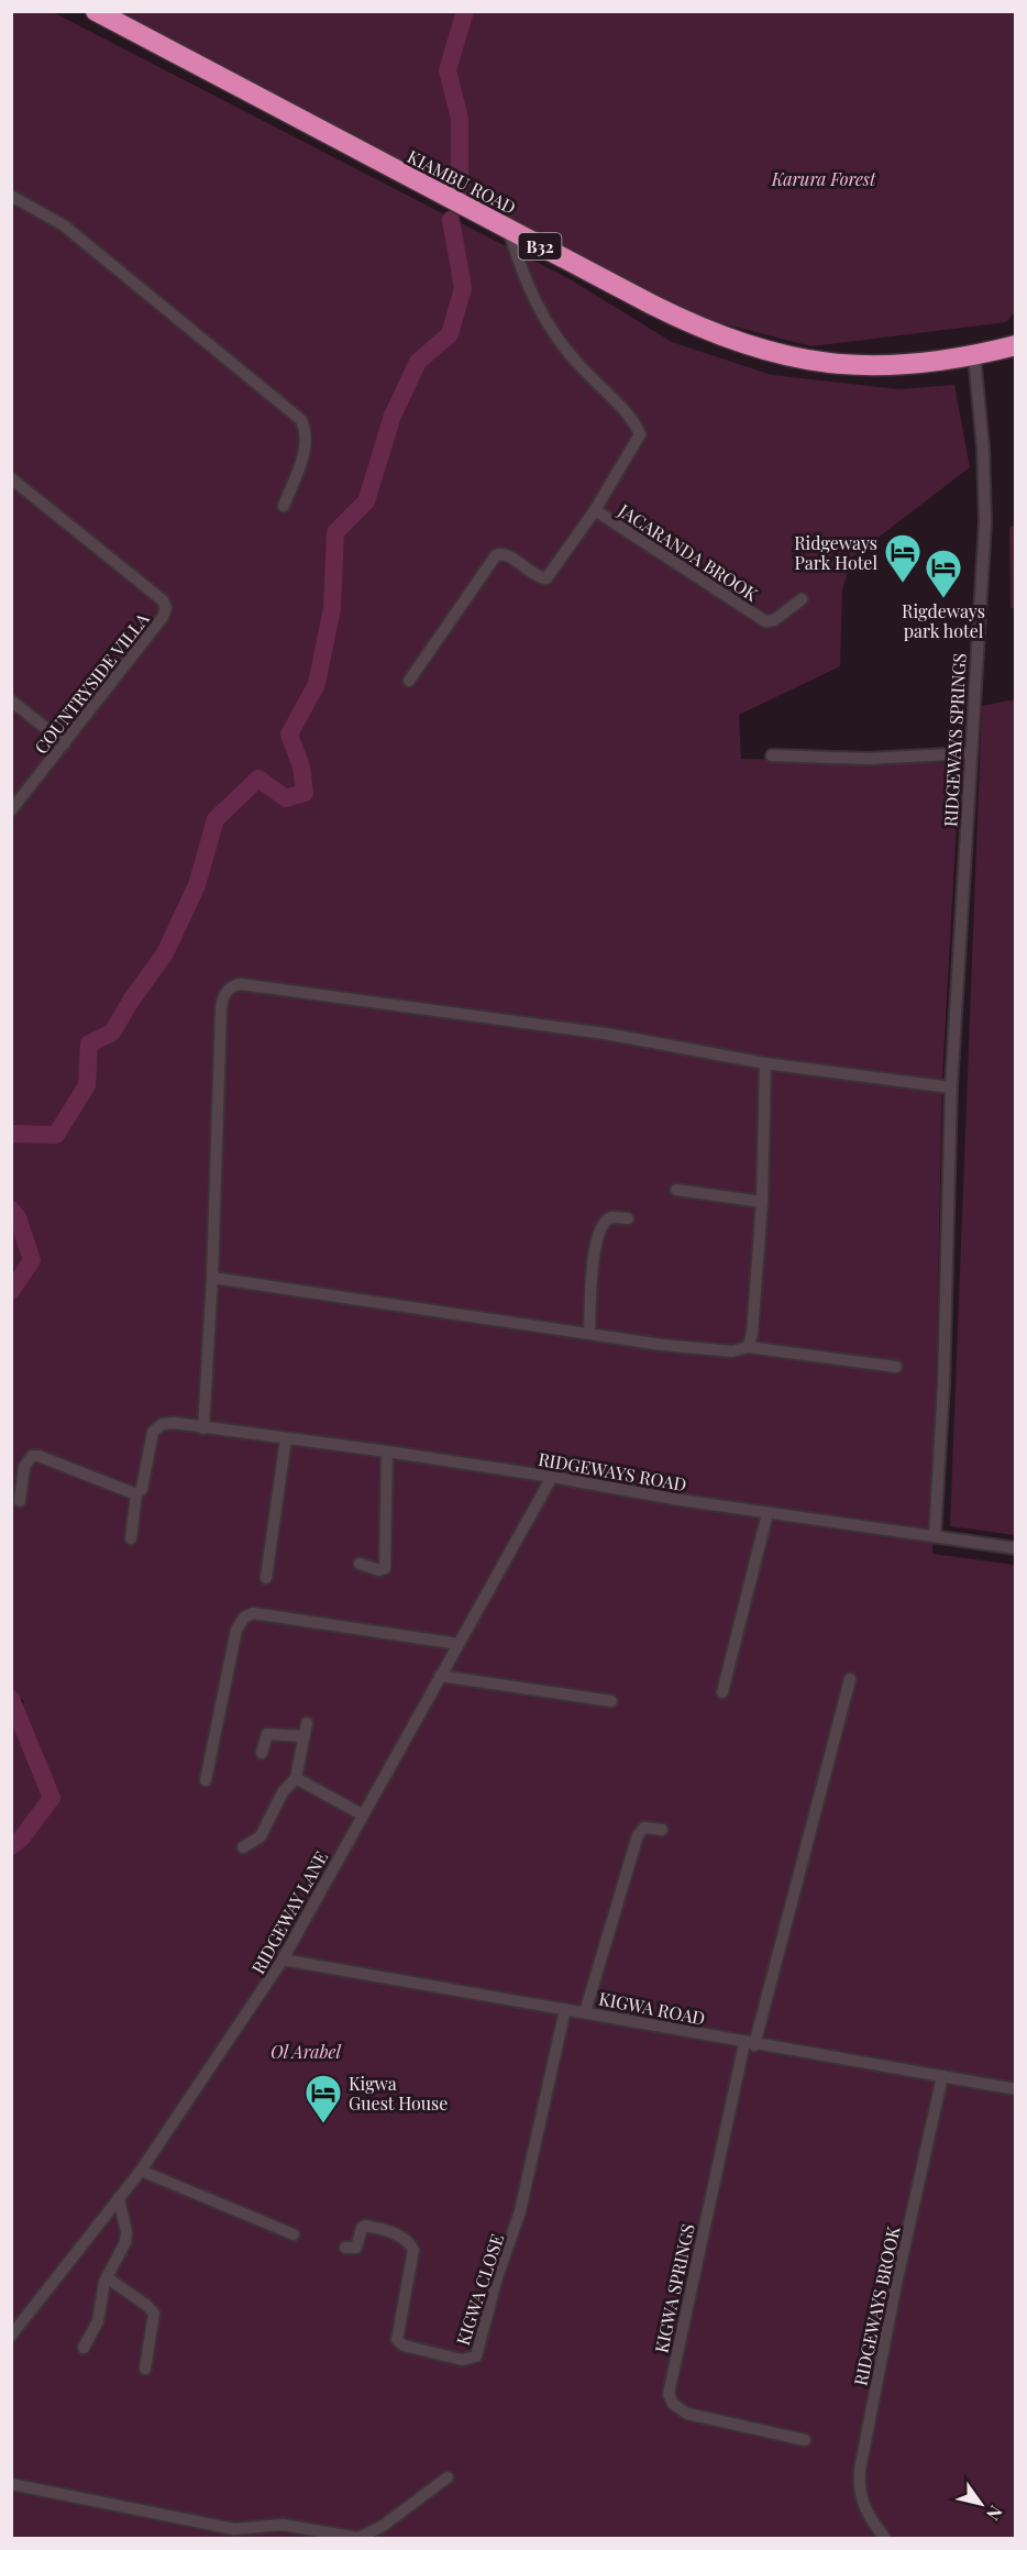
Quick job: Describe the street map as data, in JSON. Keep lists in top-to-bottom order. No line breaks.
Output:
{"streets":{"highway":["KIAMBU ROAD","B32"],"street":["JACARANDA BROOK","COUNTRYSIDE VILLA","RIDGEWAYS SPRINGS","RIDGEWAYS ROAD","RIDGEWAY LANE","KIGWA ROAD","KIGWA SPRINGS","KIGWA CLOSE","RIDGEWAYS BROOK"]},"crossings":[["KIAMBU ROAD","JACARANDA BROOK"],["KIAMBU ROAD","RIDGEWAYS SPRINGS"],["RIDGEWAYS SPRINGS","RIDGEWAYS ROAD"],["RIDGEWAYS ROAD","RIDGEWAY LANE"],["RIDGEWAY LANE","KIGWA ROAD"],["KIGWA ROAD","KIGWA SPRINGS"],["KIGWA ROAD","KIGWA CLOSE"],["KIGWA ROAD","RIDGEWAYS BROOK"]],"parks":["Karura Forest","Ol Arabel"],"places":{"hotel":["Ridgeways Park Hotel","Rigdeways park hotel","Kigwa Guest House"]},"north":"bottom right"}
